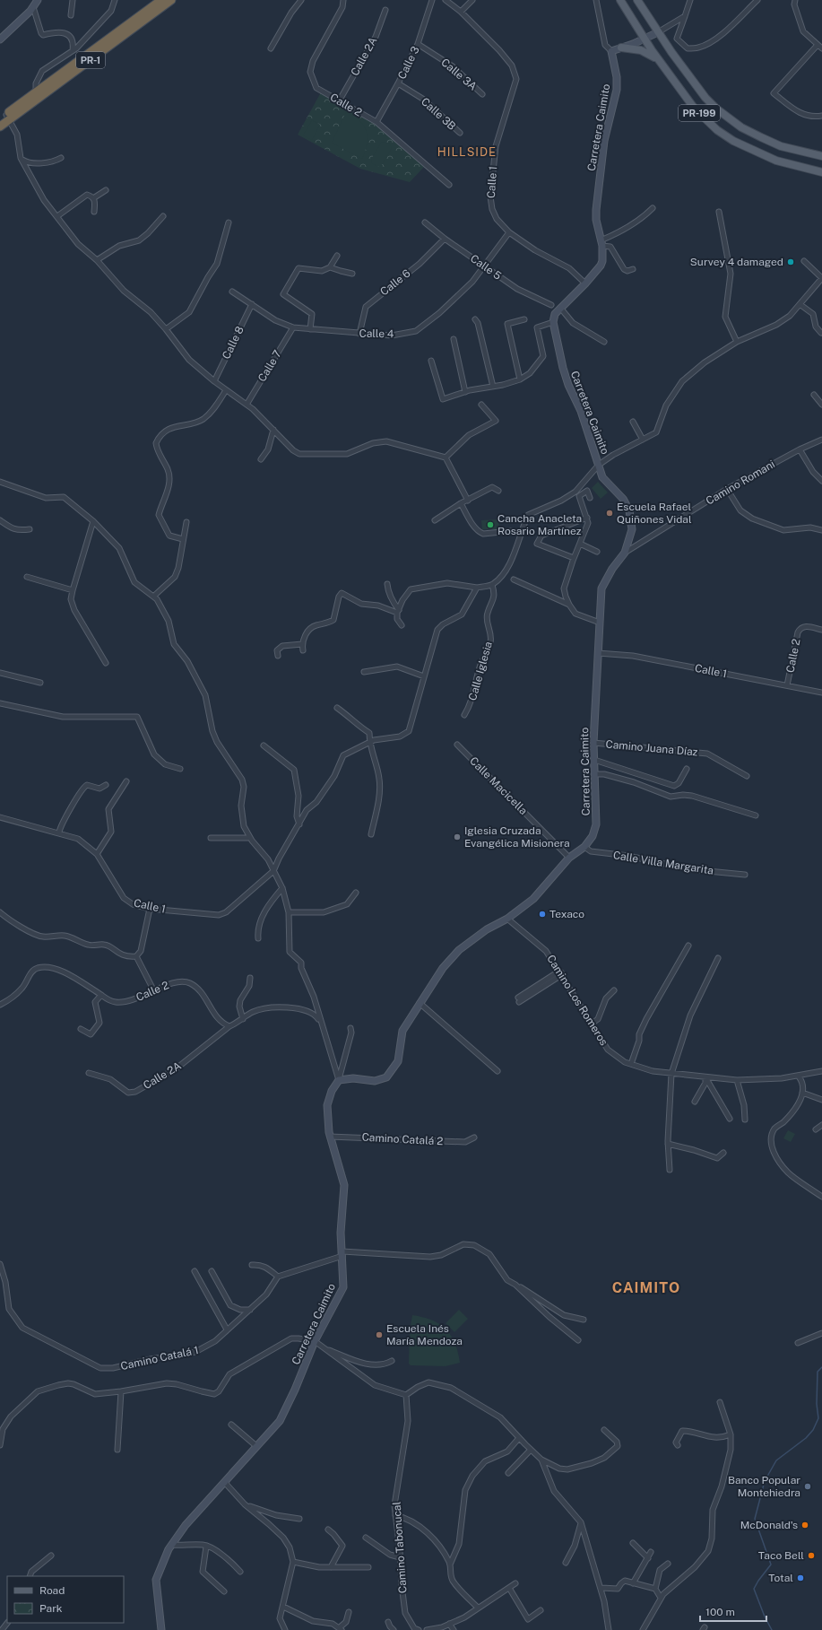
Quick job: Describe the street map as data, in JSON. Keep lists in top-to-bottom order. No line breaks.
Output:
{"streets":{"highway":["PR-1"],"main road":["PR-199"],"street":["Calle 2A","Calle 3","Calle 3A","Calle 2","Calle 3B","Carretera Caimito","Calle 1","Calle 5","Calle 6","Calle 4","Calle 8","Calle 7","Camino Romani","Calle Iglesia","Camino Juana Díaz","Calle Macicella","Calle Villa Margarita","Camino Los Romeros","Camino Catalá 2","Camino Catalá 1","Camino Tabonucal"]},"crossings":[["Calle 2A","Calle 2"],["Calle 3","Calle 3A"],["Calle 3","Calle 2"],["Calle 3","Calle 3B"],["Calle 2","Calle 1"],["Carretera Caimito","Calle 1"],["Carretera Caimito","Camino Romani"],["Carretera Caimito","Camino Juana Díaz"],["Carretera Caimito","Calle Macicella"],["Carretera Caimito","Calle Villa Margarita"],["Carretera Caimito","Camino Los Romeros"],["Carretera Caimito","Camino Catalá 2"],["Calle 1","Calle 4"],["Calle 5","Calle 6"],["Calle 5","Calle 4"],["Calle 6","Calle 4"],["Calle 4","Calle 8"],["Calle 4","Calle 7"]],"districts":["HILLSIDE","CAIMITO"],"places":["Survey 4 damaged","Escuela Rafael Quiñones Vidal","Cancha Anacleta Rosario Martínez","Iglesia Cruzada Evangélica Misionera","Texaco","Escuela Inés María Mendoza","Banco Popular Montehiedra","McDonald's","Taco Bell","Total"],"legend":["Road","Park"],"scale_bar":"100 m"}
